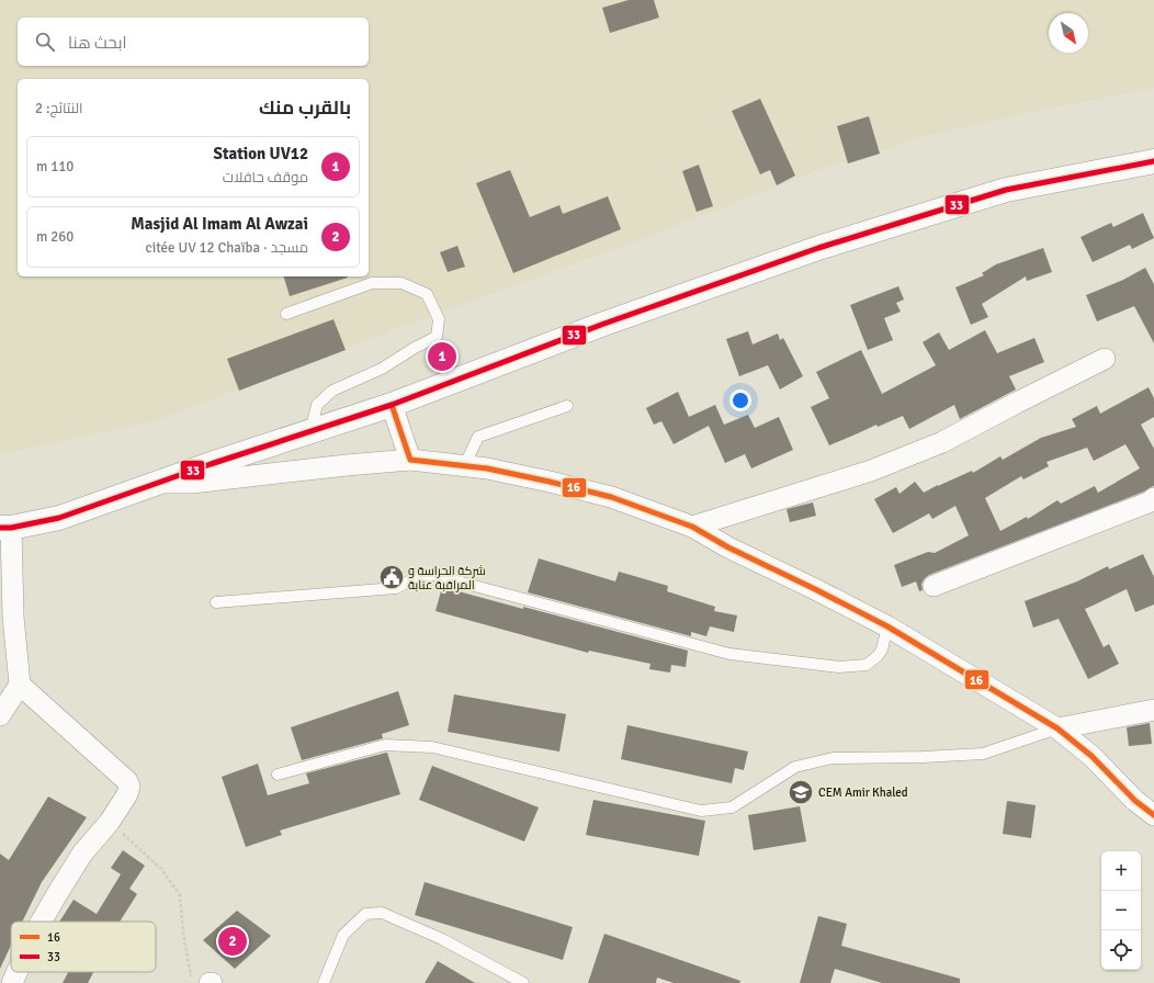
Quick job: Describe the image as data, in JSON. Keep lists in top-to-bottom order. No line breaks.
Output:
{"places":{"public building":["شركة الحراسة و المراقبة عنابة"],"school or university":["CEM Amir Khaled"]},"lines":["transit line 33","transit line 16"],"legend":["16","33"],"north":"bottom right","page":{"search":"ابحث هنا","heading":["بالقرب منك","النتائج: 2"],"list":[{"mark":"1","name":"Station UV12","note":"موقف حافلات","value":"110 m"},{"mark":"2","name":"Masjid Al Imam Al Awzai","note":"مسجد · citée UV 12 Chaïba","value":"260 m"}],"pins":["1","2"],"map_buttons":["+","−"]}}
